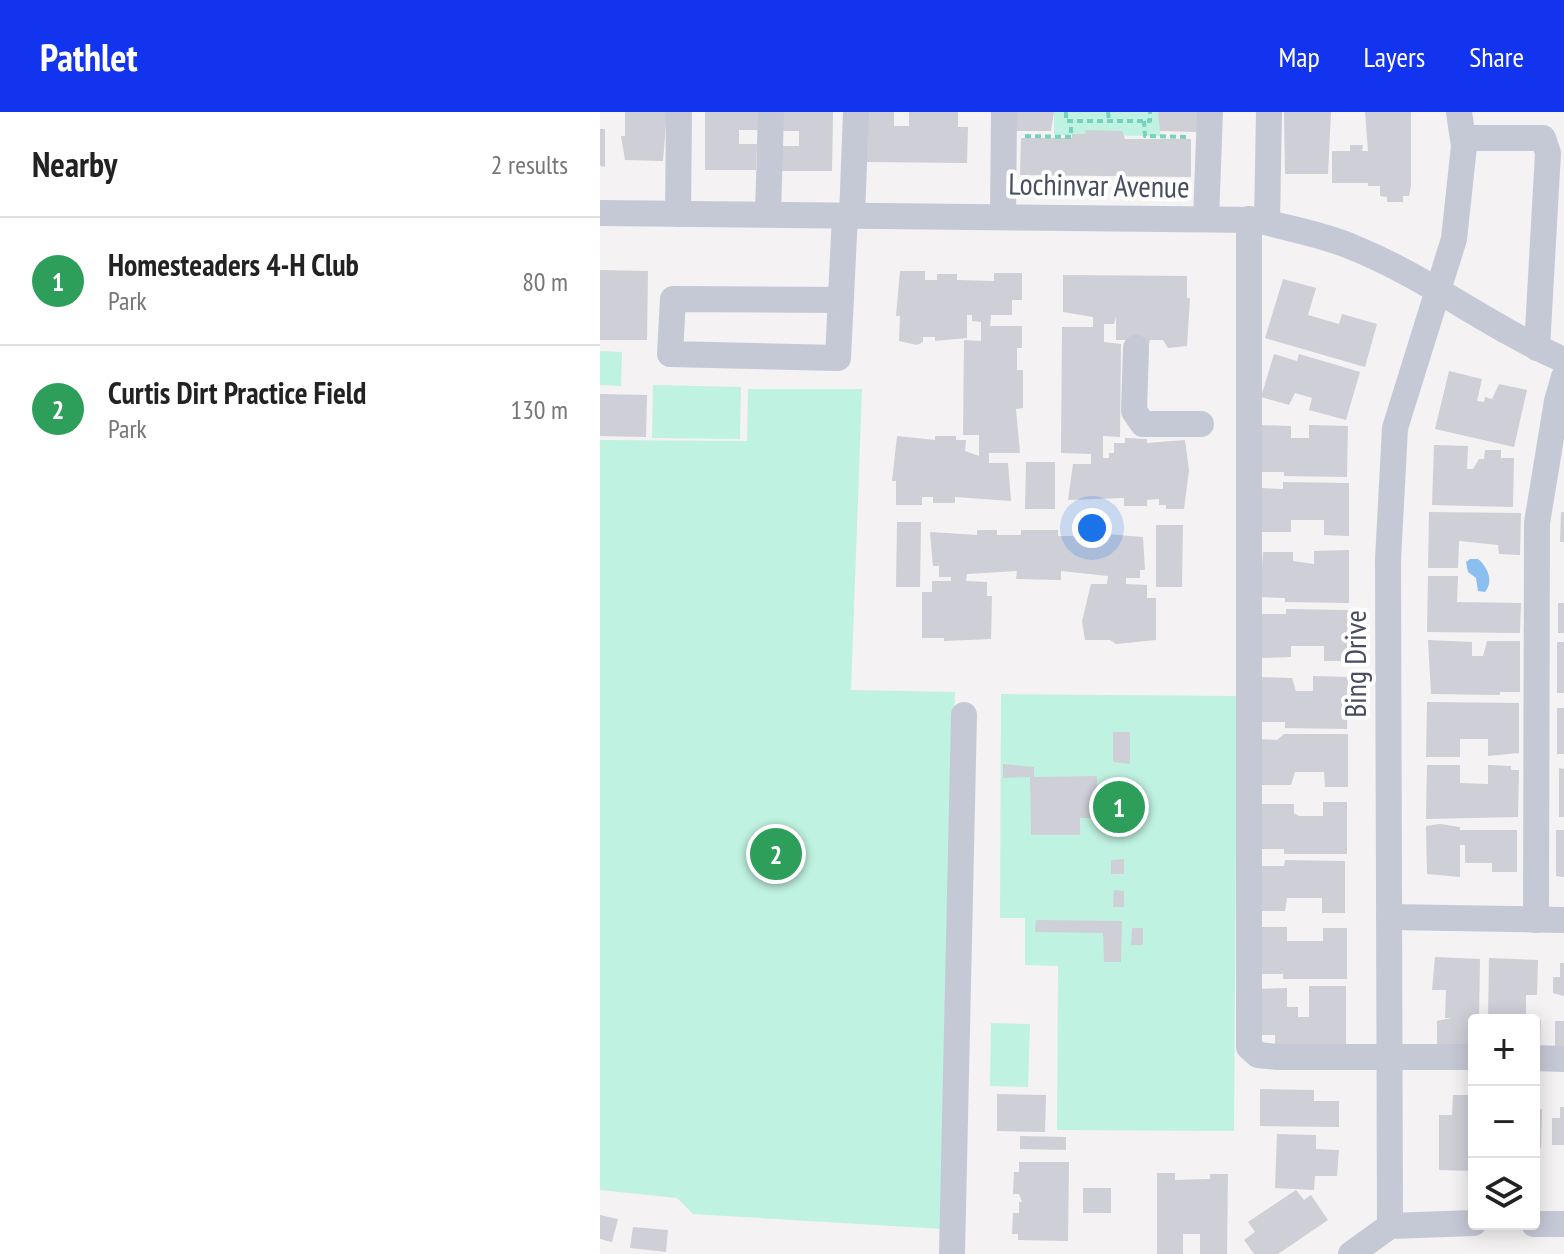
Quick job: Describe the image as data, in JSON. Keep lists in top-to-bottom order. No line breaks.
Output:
{"streets":{"street":["Lochinvar Avenue","Bing Drive"]},"crossings":[["Lochinvar Avenue","Bing Drive"]],"page":{"header":"Pathlet","nav":["Map","Layers","Share"],"heading":["Nearby","2 results"],"list":[{"mark":"1","name":"Homesteaders 4-H Club","note":"Park","value":"80 m"},{"mark":"2","name":"Curtis Dirt Practice Field","note":"Park","value":"130 m"}],"pins":["1","2"],"map_buttons":["+","−"]}}
